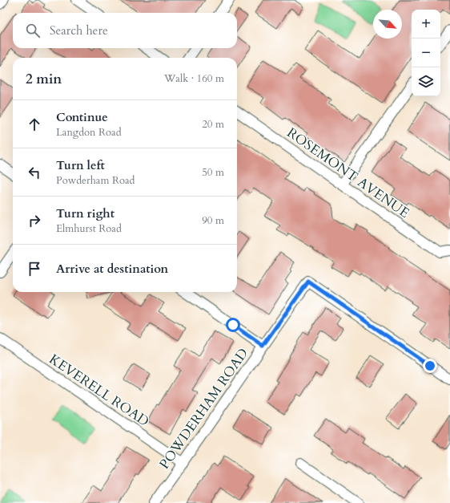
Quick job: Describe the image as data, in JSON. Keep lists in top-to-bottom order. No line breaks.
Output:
{"streets":{"street":["ROSEMONT AVENUE","KEVERELL ROAD","POWDERHAM ROAD"]},"crossings":[["KEVERELL ROAD","POWDERHAM ROAD"]],"north":"bottom right","page":{"map_buttons":["+","−"],"search":"Search here","heading":["2 min","Walk · 160 m"],"list":[["Continue","Langdon Road","20 m"],["Turn left","Powderham Road","50 m"],["Turn right","Elmhurst Road","90 m"],"Arrive at destination"]}}
